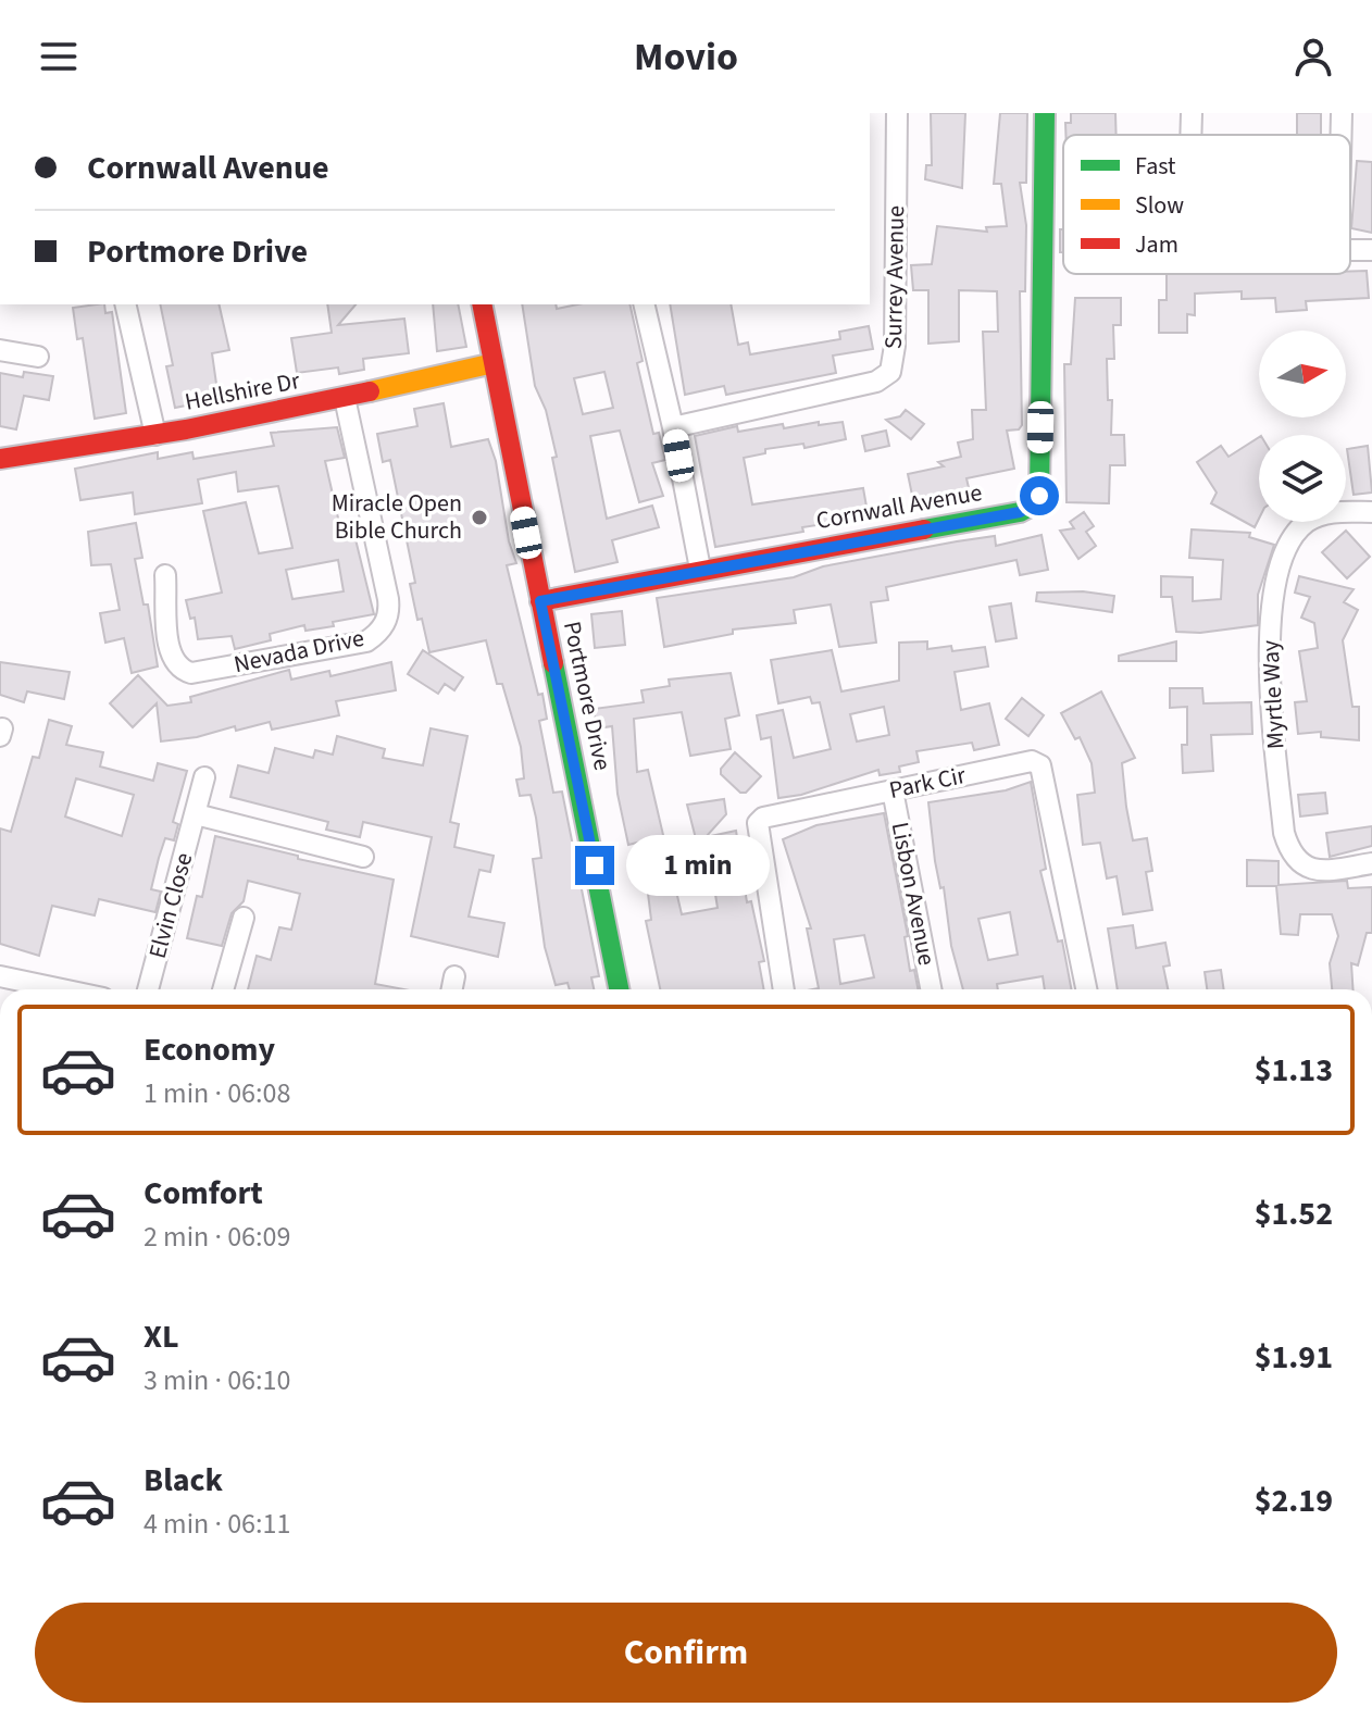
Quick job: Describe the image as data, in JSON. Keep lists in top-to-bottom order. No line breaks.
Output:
{"streets":{"street":["Surrey Avenue","Hellshire Dr","Cornwall Avenue","Nevada Drive","Myrtle Way","Portmore Drive","Park Cir","Lisbon Avenue","Elvin Close"]},"crossings":[["Hellshire Dr","Nevada Drive"],["Hellshire Dr","Portmore Drive"],["Cornwall Avenue","Portmore Drive"],["Park Cir","Lisbon Avenue"]],"places":["Miracle Open Bible Church"],"legend":["Fast","Slow","Jam"],"north":"right","page":{"header":"Movio","banner":["Cornwall Avenue","Portmore Drive"],"bubble":"1 min","list":[{"name":"Economy","note":"1 min · 06:08","value":"$1.13"},{"name":"Comfort","note":"2 min · 06:09","value":"$1.52"},{"name":"XL","note":"3 min · 06:10","value":"$1.91"},{"name":"Black","note":"4 min · 06:11","value":"$2.19"}],"buttons":"Confirm"}}
